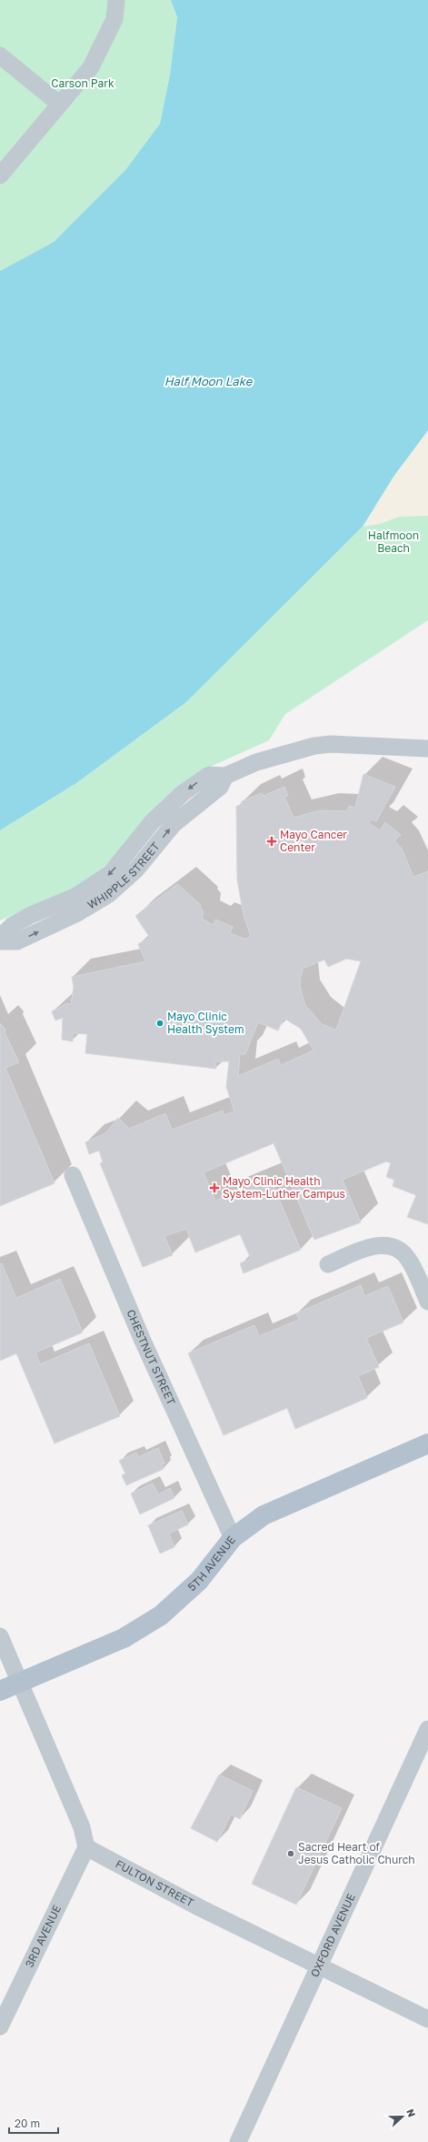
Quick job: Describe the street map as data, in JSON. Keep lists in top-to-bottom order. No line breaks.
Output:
{"streets":{"main road":["5TH AVENUE"],"street":["WHIPPLE STREET","CHESTNUT STREET","FULTON STREET","OXFORD AVENUE","3RD AVENUE"]},"crossings":[["CHESTNUT STREET","5TH AVENUE"],["FULTON STREET","OXFORD AVENUE"],["FULTON STREET","3RD AVENUE"]],"water":["Half Moon Lake"],"parks":["Carson Park","Halfmoon Beach"],"places":{"health":["Mayo Cancer Center","Mayo Clinic Health System-Luther Campus"],"other":["Mayo Clinic Health System","Sacred Heart of Jesus Catholic Church"]},"scale_bar":"20 m","north":"right"}
